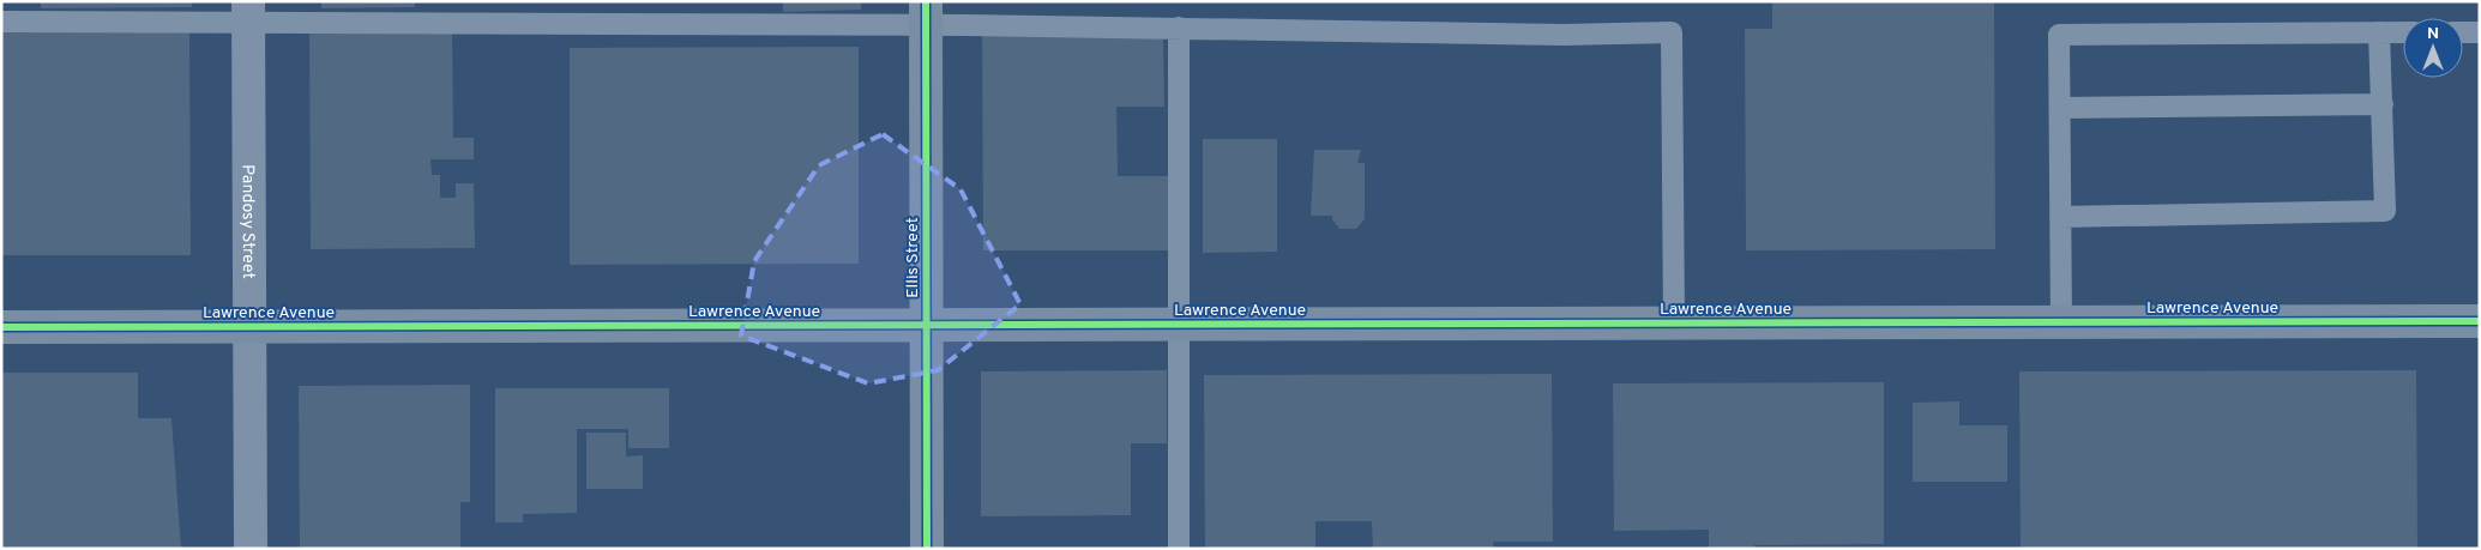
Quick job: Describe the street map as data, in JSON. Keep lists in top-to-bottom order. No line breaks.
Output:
{"streets":{"street":["Pandosy Street","Ellis Street","Lawrence Avenue"]},"crossings":[["Pandosy Street","Lawrence Avenue"],["Ellis Street","Lawrence Avenue"]],"north":"top"}
